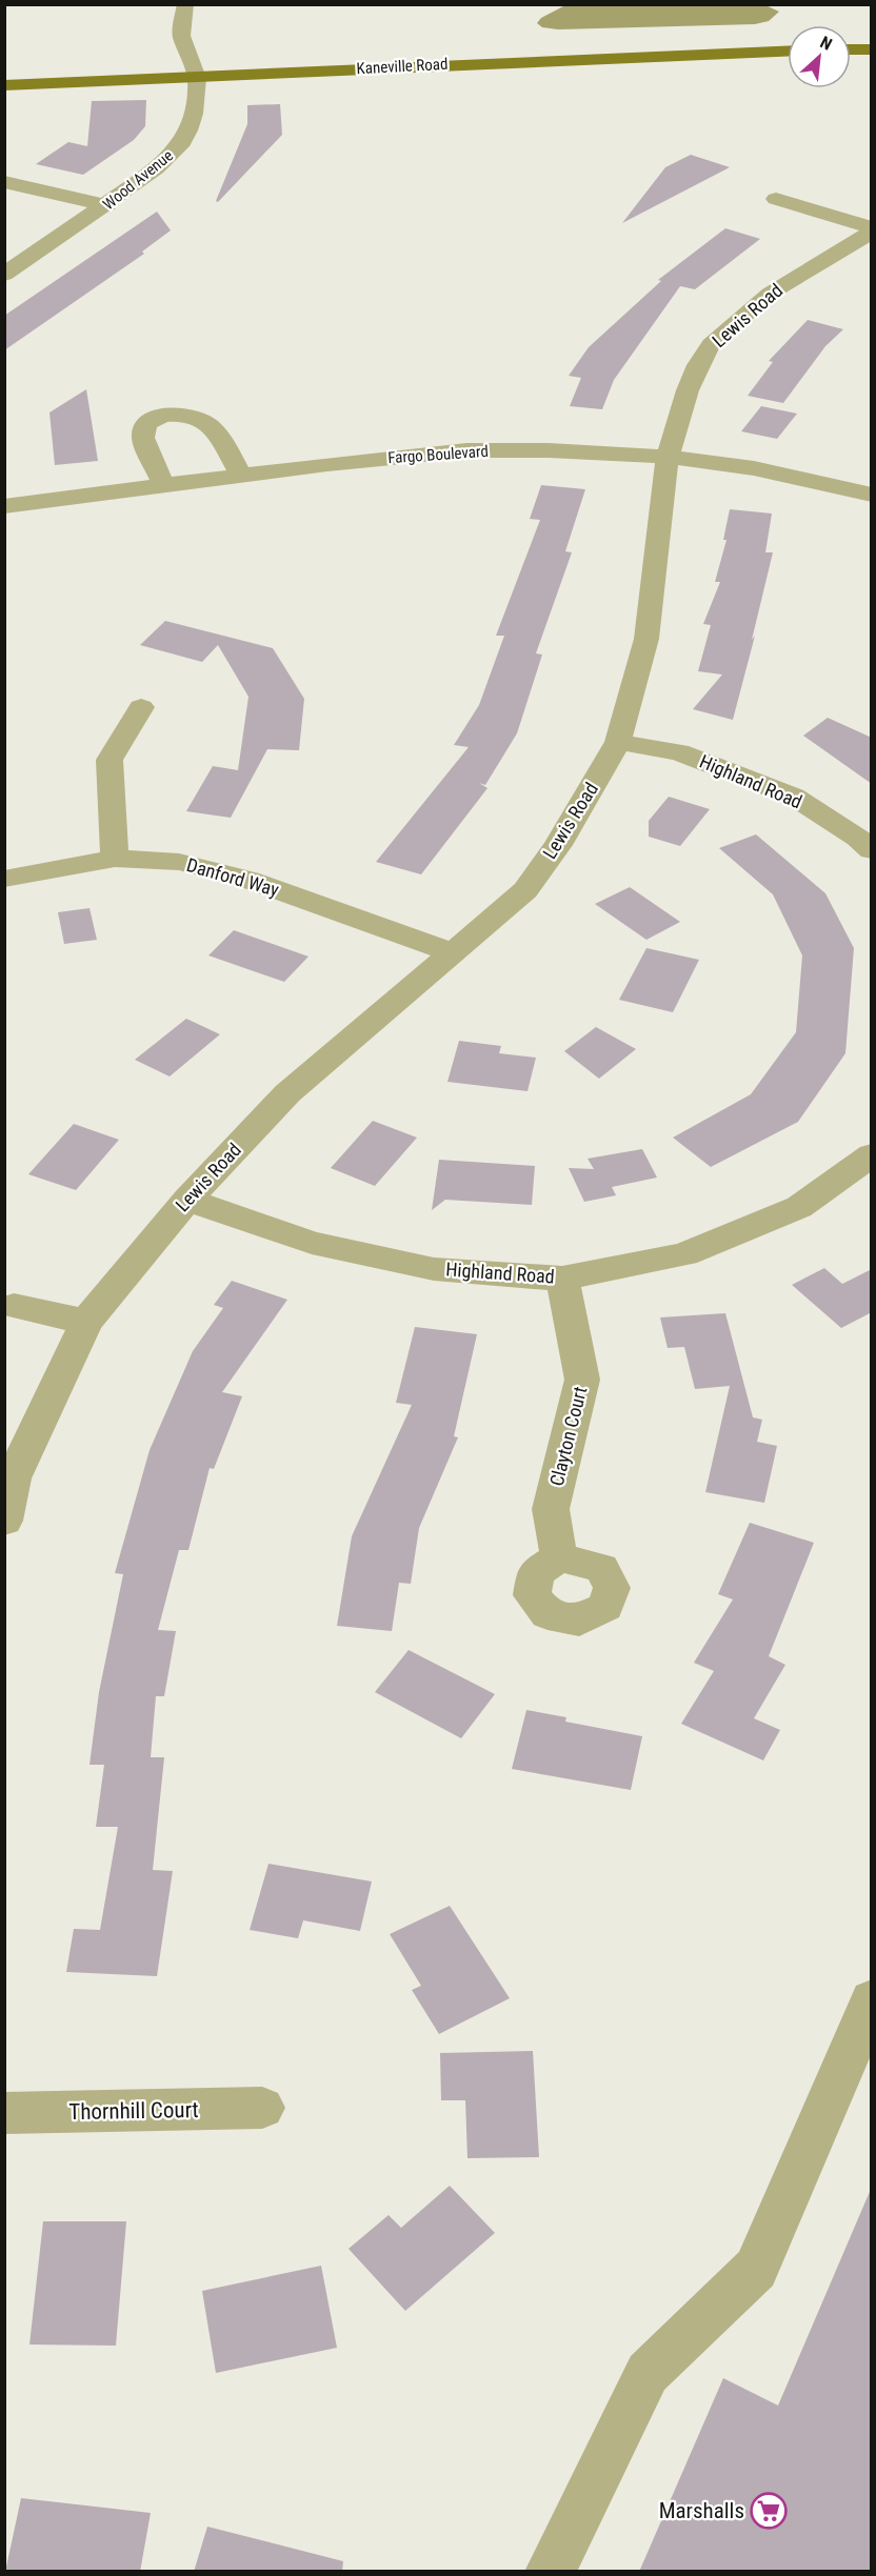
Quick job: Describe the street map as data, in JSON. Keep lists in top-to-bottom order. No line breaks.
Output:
{"streets":{"main road":["Kaneville Road"],"street":["Wood Avenue","Lewis Road","Fargo Boulevard","Highland Road","Danford Way","Clayton Court","Thornhill Court"]},"crossings":[["Kaneville Road","Wood Avenue"],["Lewis Road","Fargo Boulevard"],["Lewis Road","Highland Road"],["Lewis Road","Danford Way"],["Highland Road","Clayton Court"]],"places":{"supermarket":["Marshalls"]},"north":"top right"}
